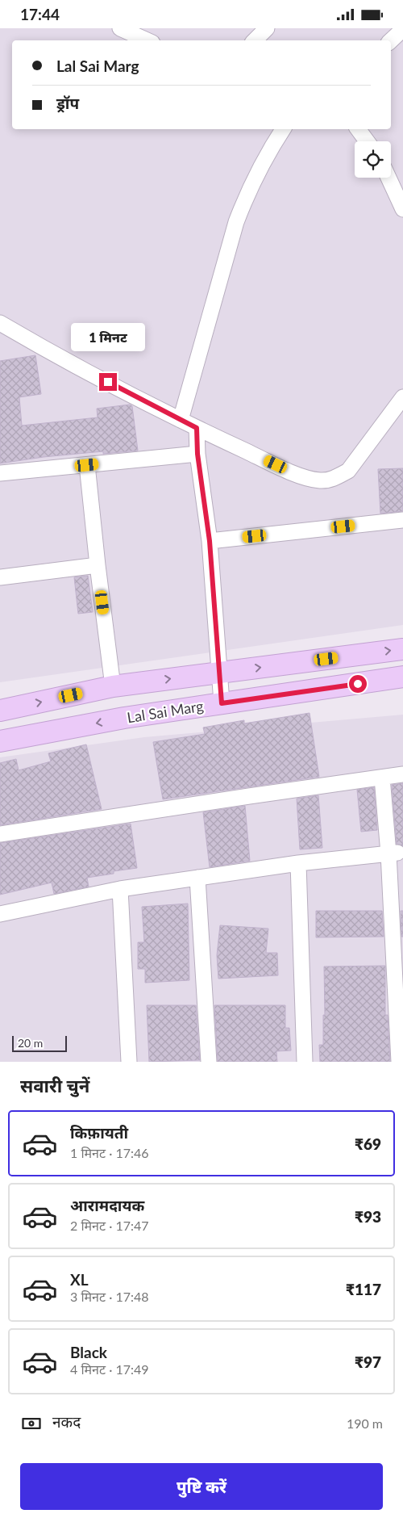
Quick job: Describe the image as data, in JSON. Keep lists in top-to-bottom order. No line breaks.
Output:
{"streets":{"street":["Lal Sai Marg"]},"scale_bar":"20 m","page":{"status":"17:44","banner":["Lal Sai Marg","ड्रॉप"],"bubble":"1 मिनट","scale":"20 m","heading":"सवारी चुनें","list":[{"name":"किफ़ायती","note":"1 मिनट · 17:46","value":"₹69"},{"name":"आरामदायक","note":"2 मिनट · 17:47","value":"₹93"},{"name":"XL","note":"3 मिनट · 17:48","value":"₹117"},{"name":"Black","note":"4 मिनट · 17:49","value":"₹97"}],"pay":["नकद","190 m"],"buttons":"पुष्टि करें"}}
